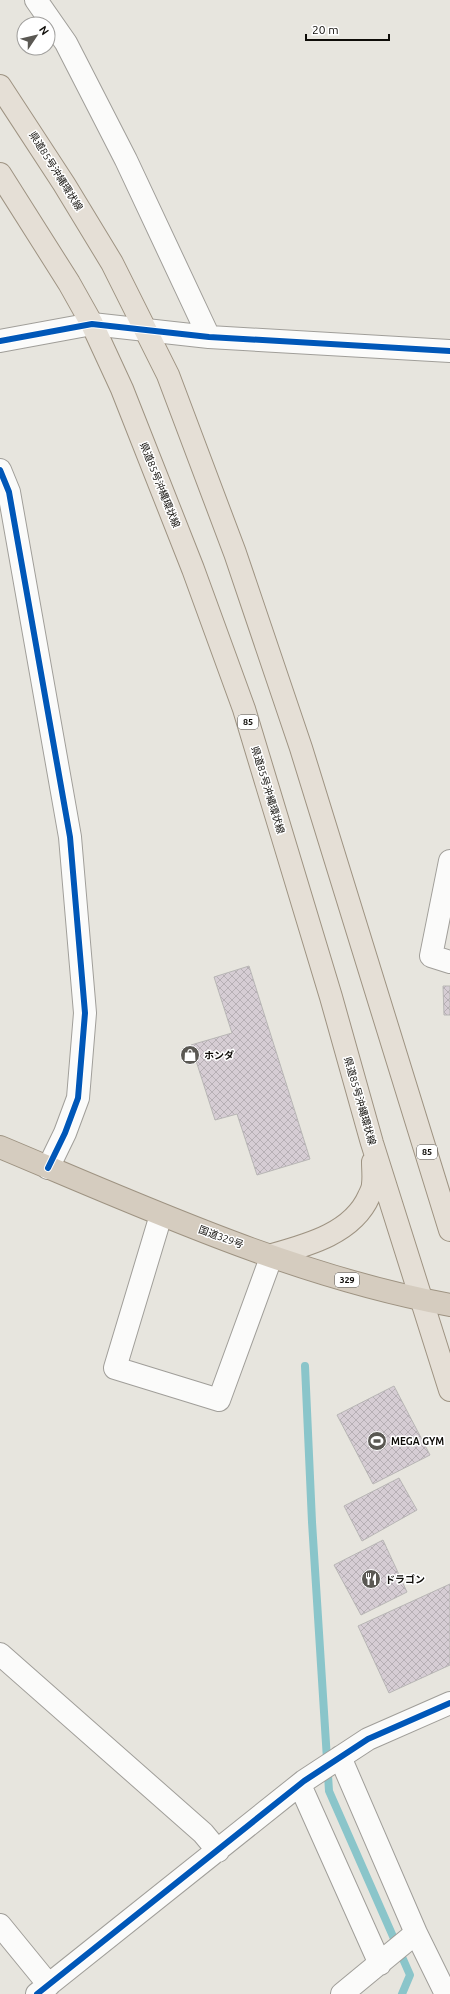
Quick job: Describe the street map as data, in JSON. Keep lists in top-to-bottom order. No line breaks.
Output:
{"streets":{"highway":["国道329号","329"],"main road":["県道85号沖縄環状線","85"]},"crossings":[["県道85号沖縄環状線","国道329号"]],"places":{"shop":["ホンダ"],"sports":["MEGA GYM"],"restaurant":["ドラゴン"]},"scale_bar":"20 m","north":"top right"}
